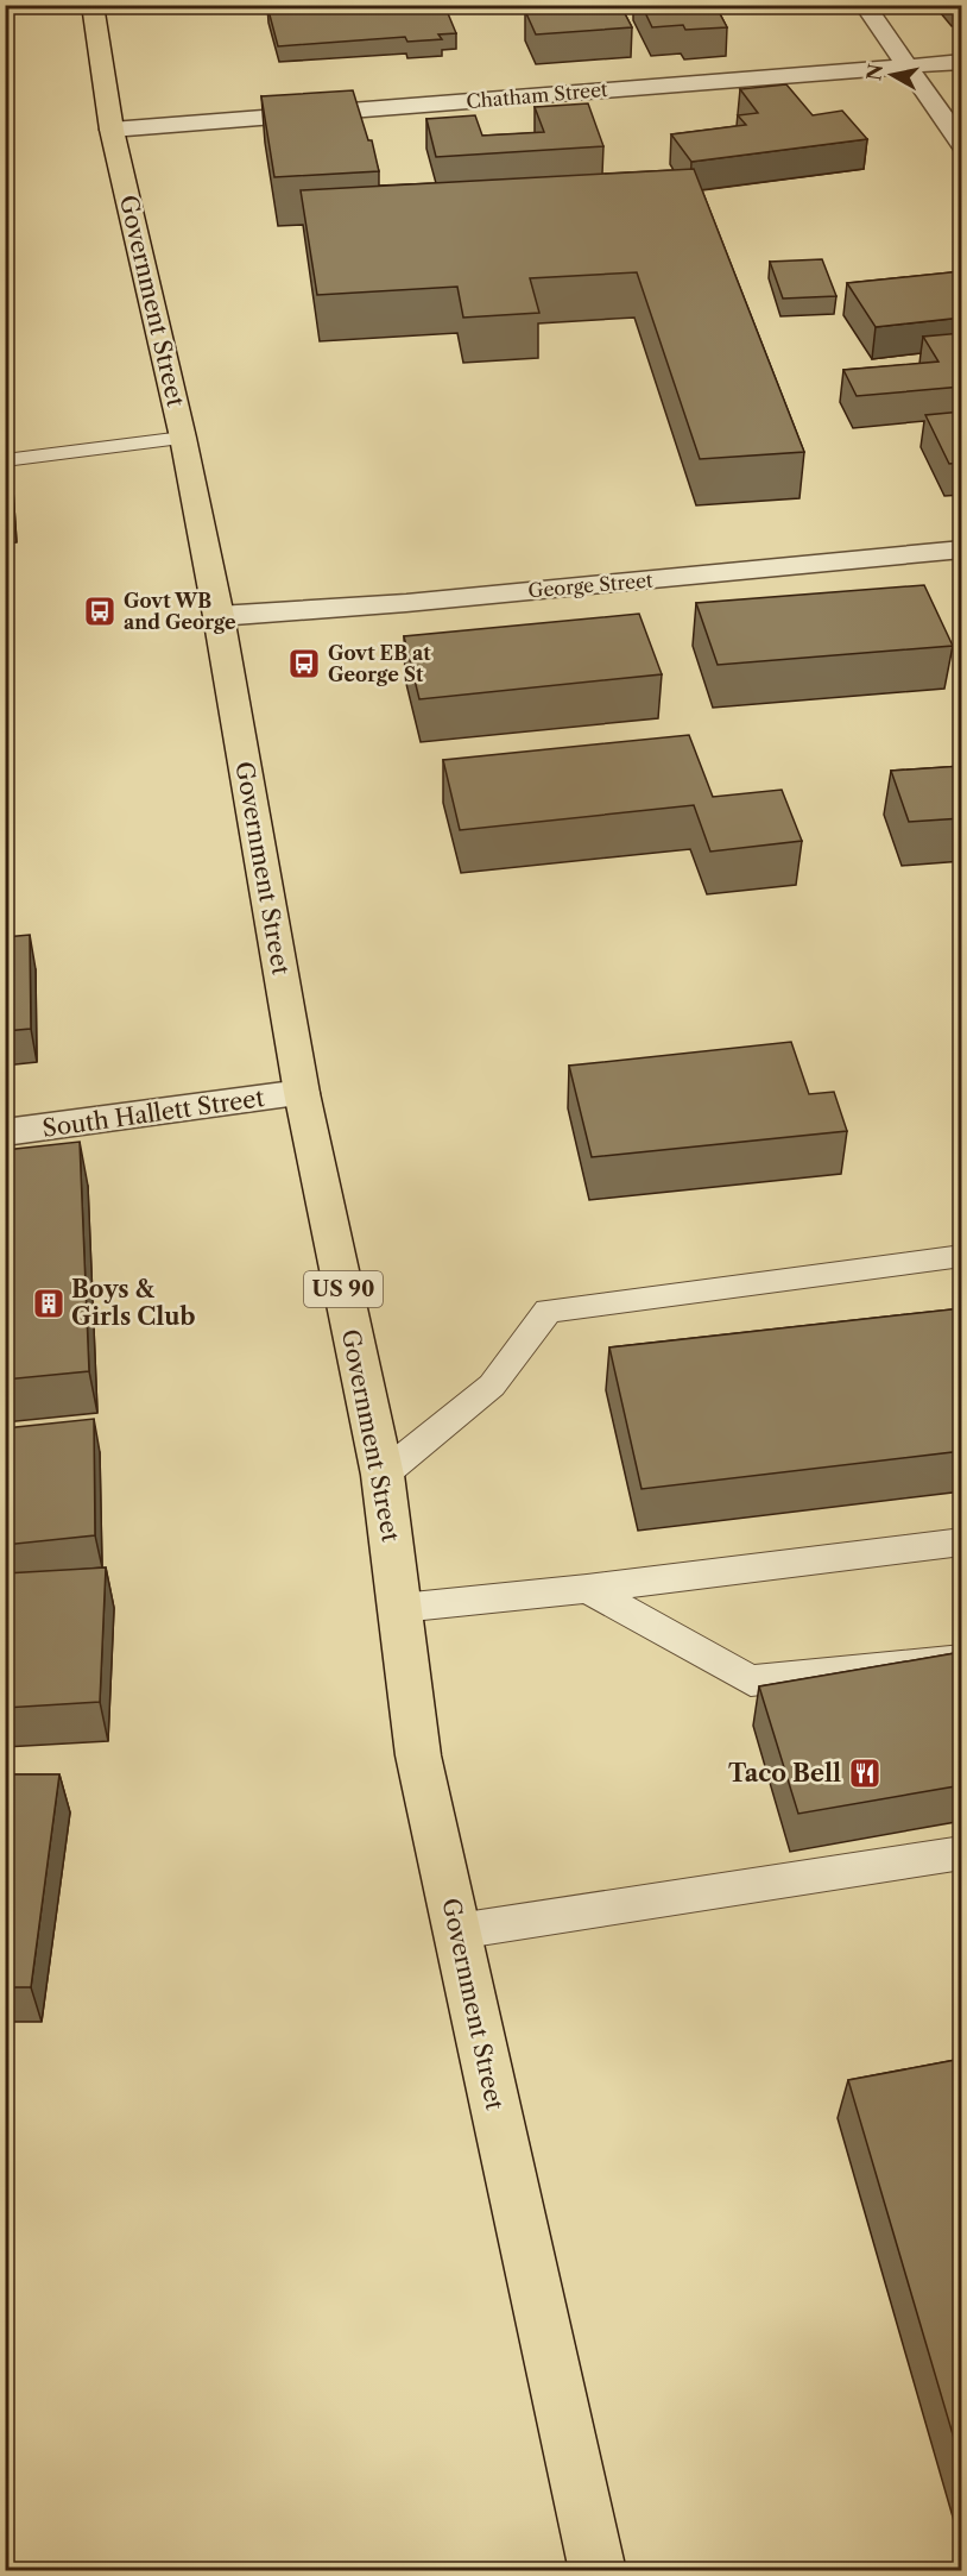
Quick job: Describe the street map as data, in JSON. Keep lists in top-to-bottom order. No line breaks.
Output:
{"streets":{"main road":["Government Street","US 90"],"street":["Chatham Street","George Street","South Hallett Street"]},"crossings":[["Chatham Street","Government Street"],["Government Street","George Street"],["Government Street","South Hallett Street"]],"places":{"bus stop":["Govt WB and George","Govt EB at George St"],"building":["Boys & Girls Club"],"restaurant":["Taco Bell"]},"north":"left"}
